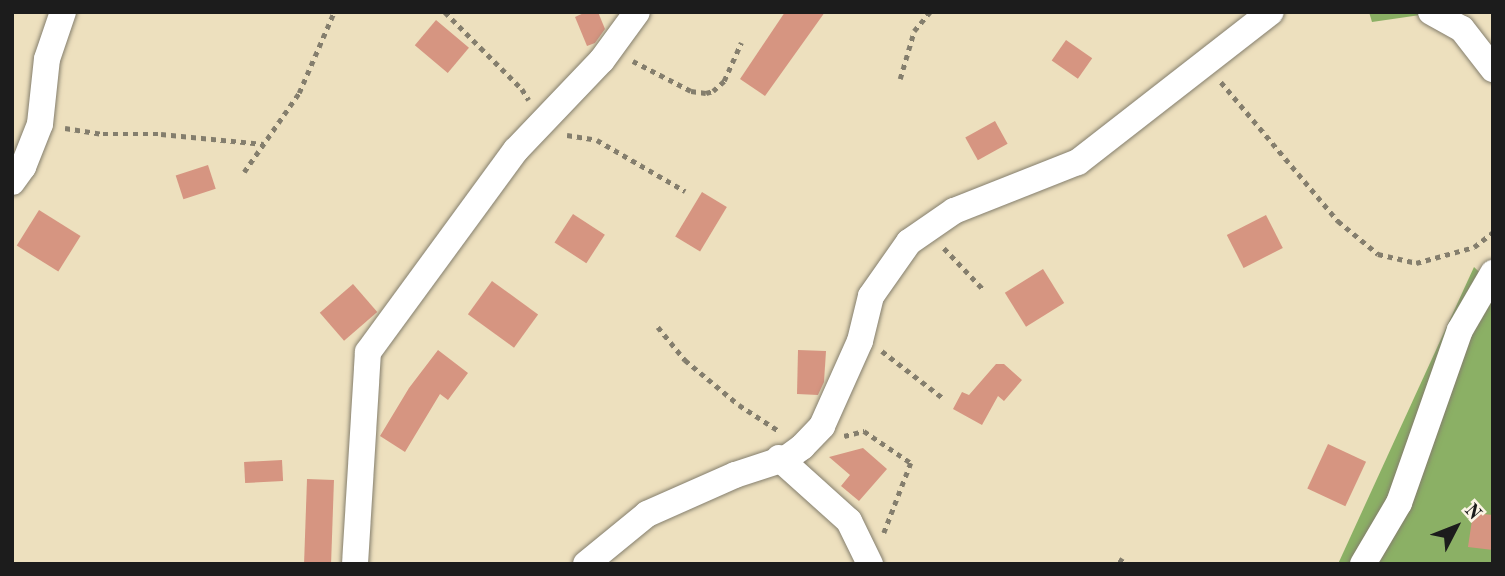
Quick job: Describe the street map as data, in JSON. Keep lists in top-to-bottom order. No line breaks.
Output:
{"north":"top right"}
